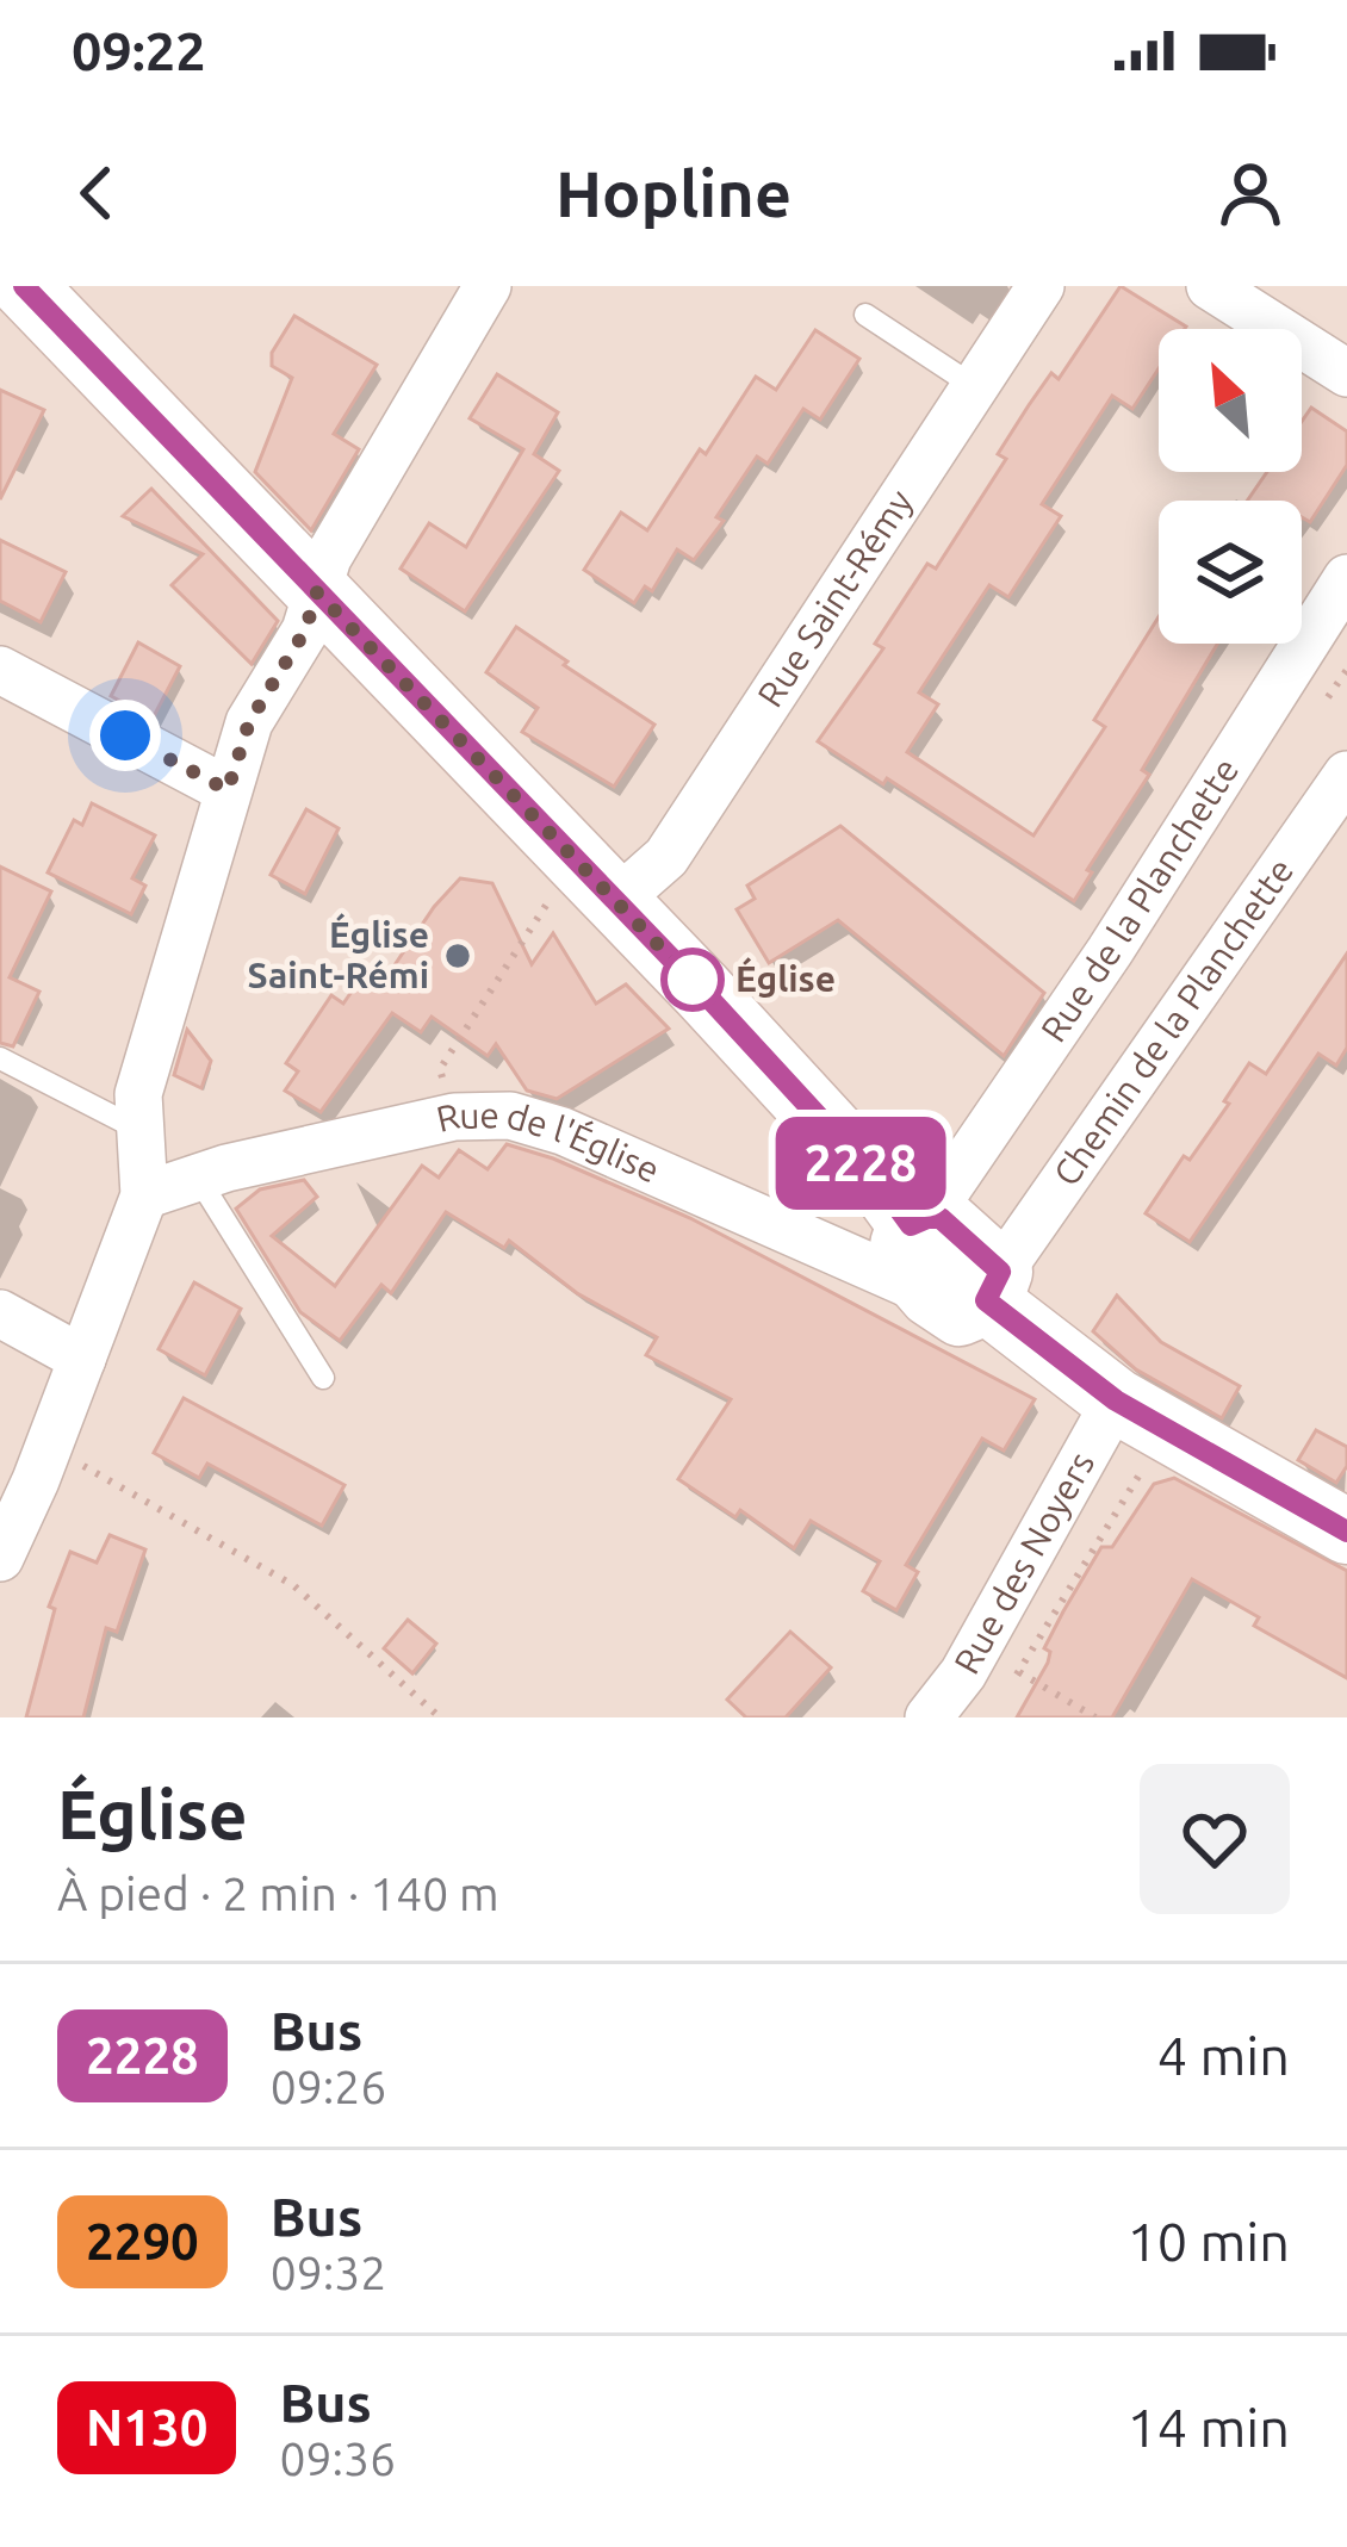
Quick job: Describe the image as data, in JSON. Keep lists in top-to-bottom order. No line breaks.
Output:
{"streets":{"street":["Rue Saint-Rémy","Rue de la Planchette","Chemin de la Planchette","Rue de l'Église","Rue des Noyers"]},"crossings":[["Chemin de la Planchette","Rue de l'Église"]],"places":["Église Saint-Rémi","Église"],"lines":["bus line 2228"],"north":"top left","page":{"status":"09:22","header":"Hopline","on_map":"2228","heading":["Église","À pied · 2 min · 140 m"],"list":[{"mark":"2228","name":"Bus","note":"09:26","value":"4 min"},{"mark":"2290","name":"Bus","note":"09:32","value":"10 min"},{"mark":"N130","name":"Bus","note":"09:36","value":"14 min"}]}}
